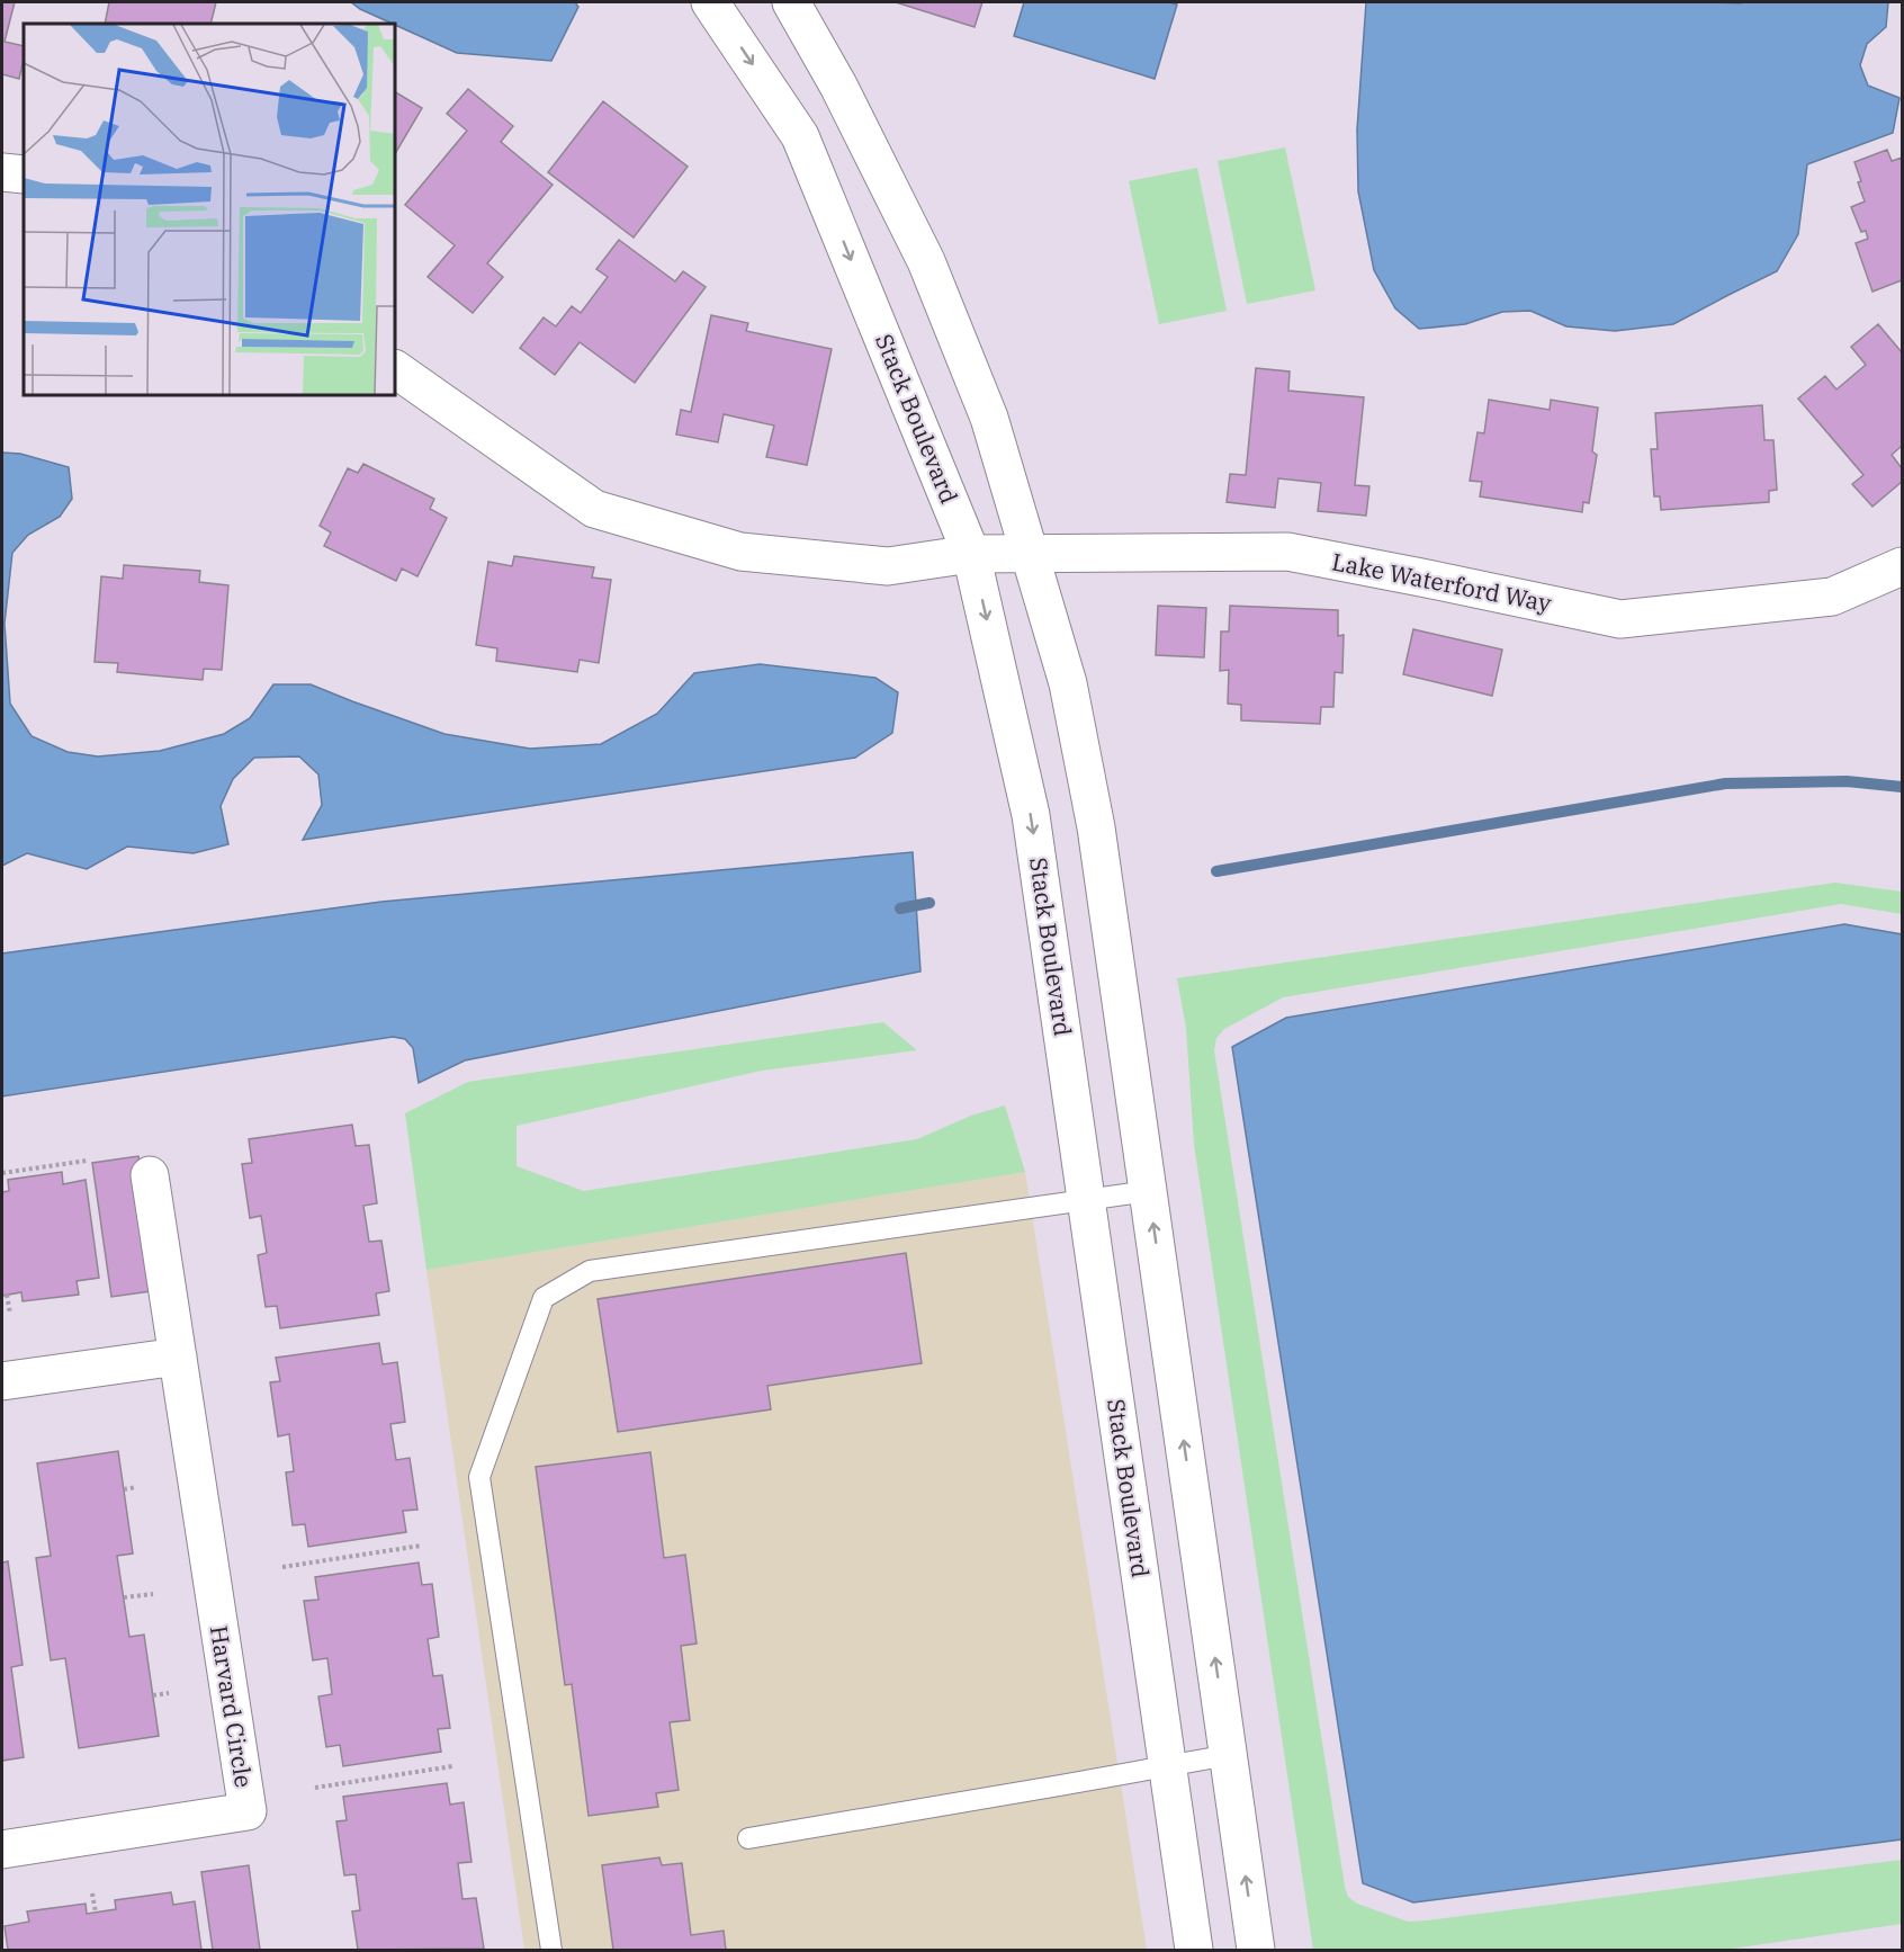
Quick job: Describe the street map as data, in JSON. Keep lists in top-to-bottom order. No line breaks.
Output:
{"streets":{"street":["Stack Boulevard","Lake Waterford Way","Harvard Circle"]},"crossings":[["Stack Boulevard","Lake Waterford Way"]]}
